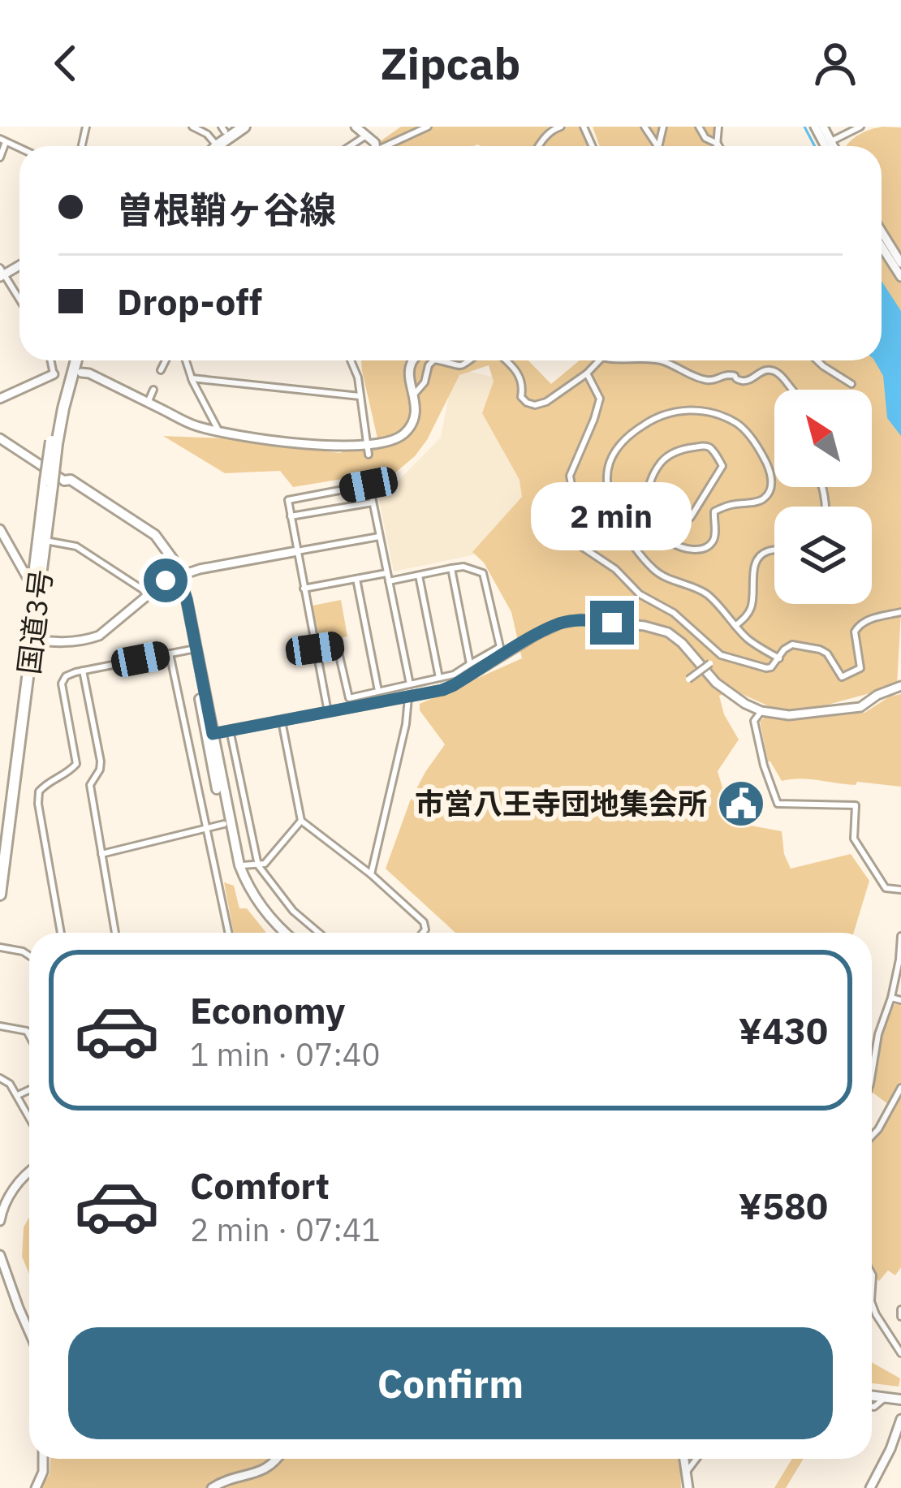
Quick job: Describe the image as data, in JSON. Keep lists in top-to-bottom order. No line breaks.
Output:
{"streets":{"highway":["国道3号"]},"places":{"public building":["市営八王寺団地集会所"]},"north":"top left","page":{"header":"Zipcab","banner":["曽根鞘ヶ谷線","Drop-off"],"bubble":"2 min","list":[{"name":"Economy","note":"1 min · 07:40","value":"¥430"},{"name":"Comfort","note":"2 min · 07:41","value":"¥580"}],"buttons":"Confirm"}}
